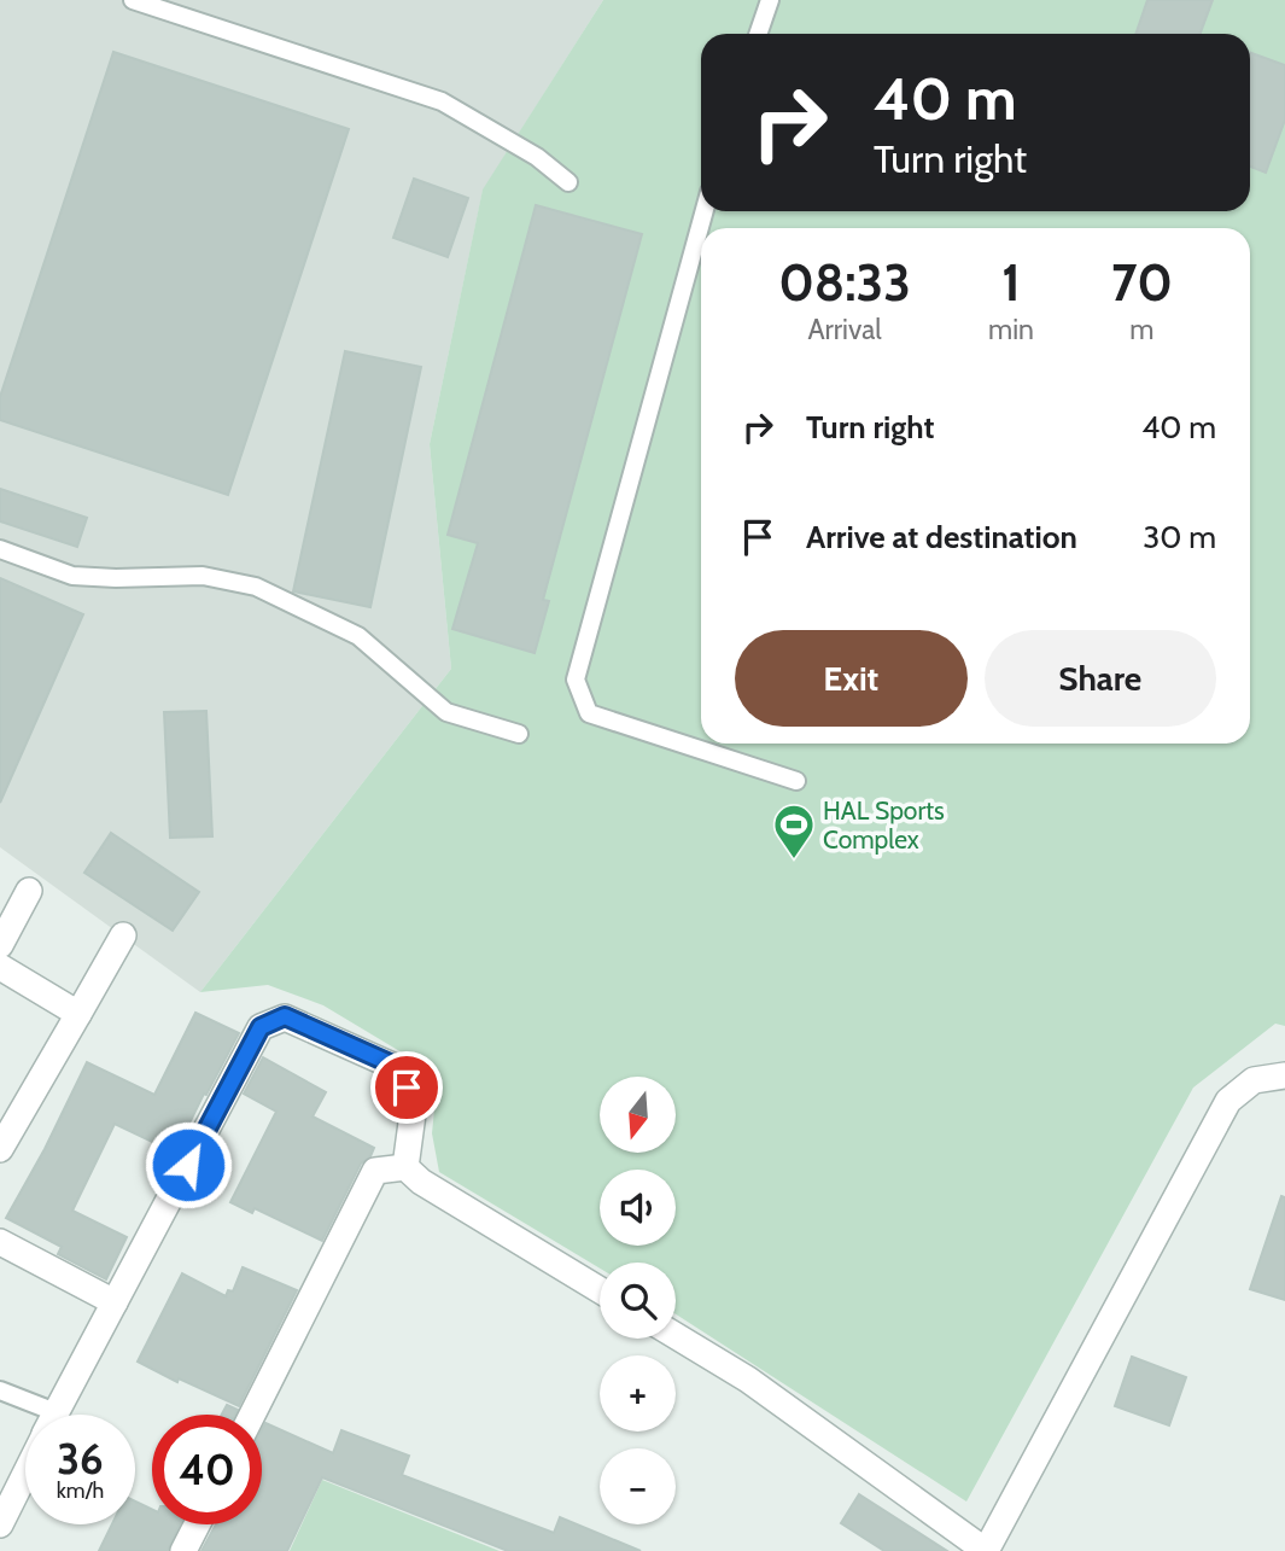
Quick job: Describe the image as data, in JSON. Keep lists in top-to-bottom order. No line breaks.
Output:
{"places":{"sports":["HAL Sports Complex"]},"north":"bottom","page":{"turn":["40 m","Turn right"],"eta":["08:33","Arrival","1","min","70","m"],"list":[{"name":"Turn right","value":"40 m"},{"name":"Arrive at destination","value":"30 m"}],"buttons":["Exit","Share"],"map_buttons":["+","−"],"speed":"36 km/h","limit":"40"}}
